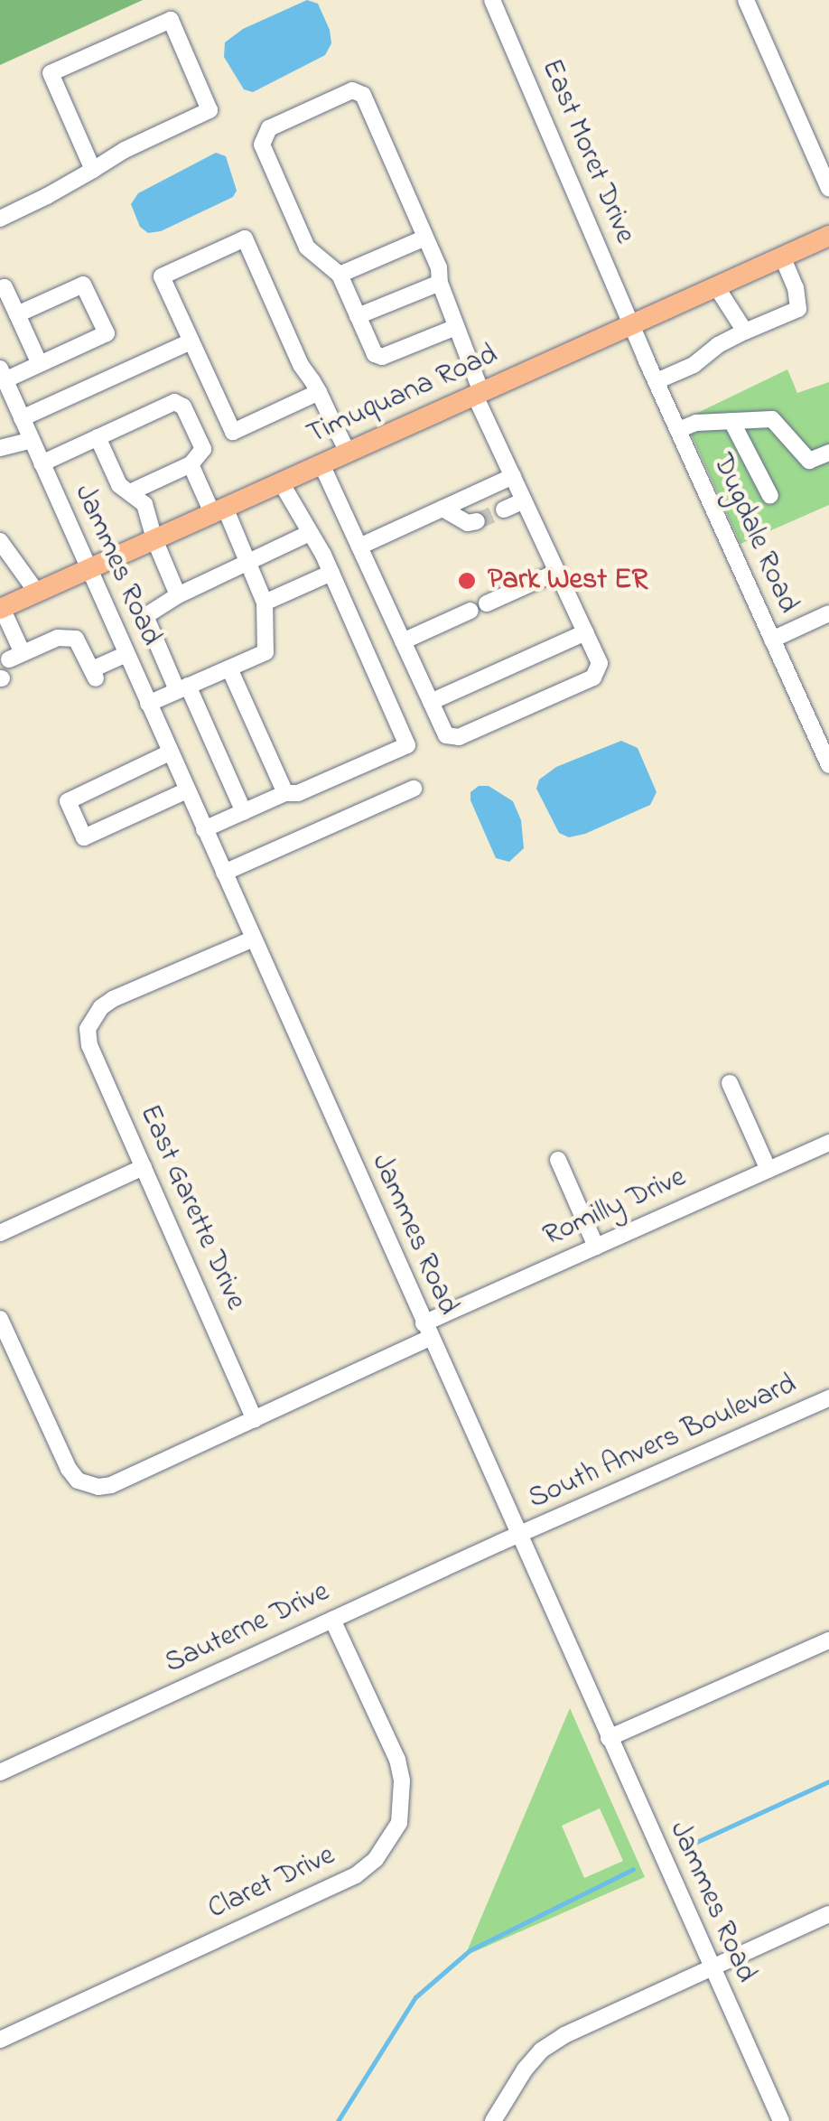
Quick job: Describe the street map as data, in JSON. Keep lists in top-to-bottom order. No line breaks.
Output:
{"streets":{"main road":["Timuquana Road"],"street":["East Moret Drive","Dugdale Road","Jammes Road","East Garette Drive","Romilly Drive","South Anvers Boulevard","Sauterne Drive","Claret Drive"]},"crossings":[["East Moret Drive","Timuquana Road"],["East Moret Drive","Dugdale Road"],["Timuquana Road","Dugdale Road"],["Timuquana Road","Jammes Road"],["Jammes Road","East Garette Drive"],["Jammes Road","Romilly Drive"],["Jammes Road","South Anvers Boulevard"],["Jammes Road","Sauterne Drive"],["East Garette Drive","Romilly Drive"],["South Anvers Boulevard","Sauterne Drive"],["Sauterne Drive","Claret Drive"]],"places":["Park West ER"]}
